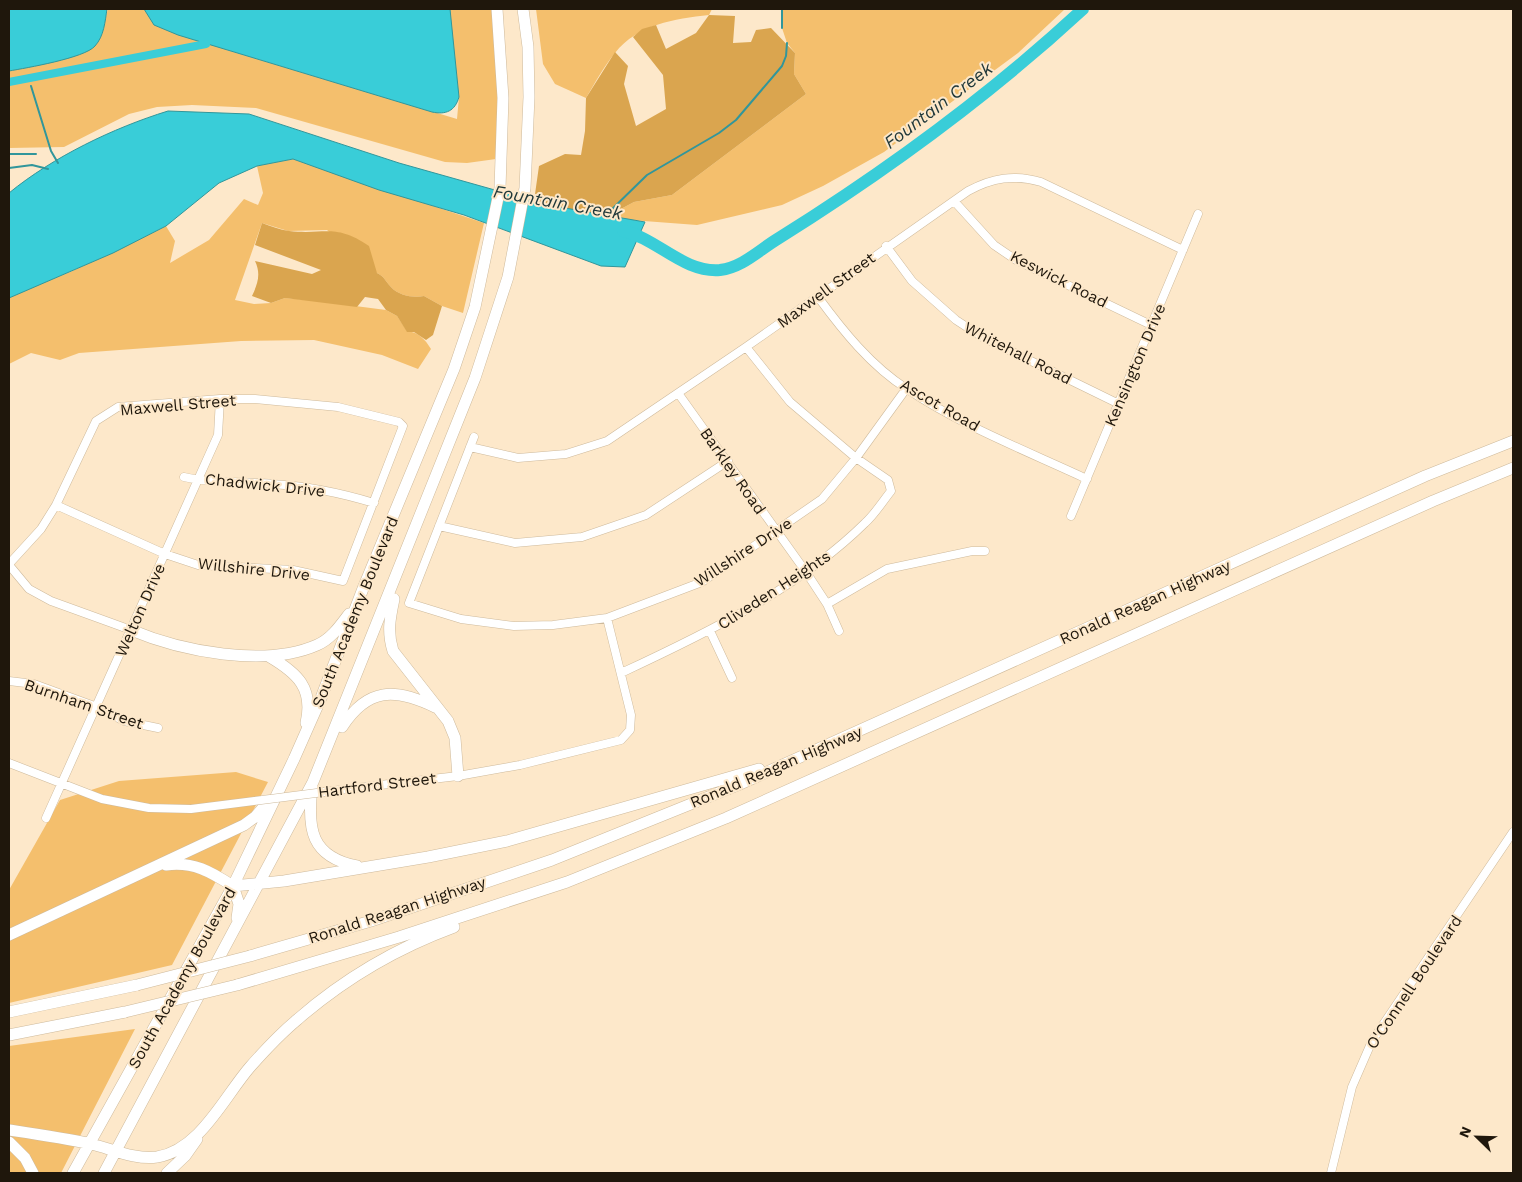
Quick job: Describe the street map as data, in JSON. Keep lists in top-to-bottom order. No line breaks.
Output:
{"streets":{"highway":["Ronald Reagan Highway","South Academy Boulevard"],"street":["Keswick Road","Maxwell Street","Whitehall Road","Kensington Drive","Ascot Road","Barkley Road","Chadwick Drive","Willshire Drive","Cliveden Heights","Welton Drive","Burnham Street","Hartford Street","O'Connell Boulevard"]},"crossings":[["Keswick Road","Maxwell Street"],["Keswick Road","Kensington Drive"],["Maxwell Street","Whitehall Road"],["Maxwell Street","Kensington Drive"],["Maxwell Street","Ascot Road"],["Maxwell Street","Barkley Road"],["Maxwell Street","Chadwick Drive"],["Maxwell Street","Willshire Drive"],["Maxwell Street","Welton Drive"],["Whitehall Road","Kensington Drive"],["Kensington Drive","Ascot Road"],["Ascot Road","Willshire Drive"],["Barkley Road","Willshire Drive"],["Barkley Road","Cliveden Heights"],["Chadwick Drive","Willshire Drive"],["Chadwick Drive","Welton Drive"],["Willshire Drive","Cliveden Heights"],["Willshire Drive","Welton Drive"],["Willshire Drive","Hartford Street"],["Cliveden Heights","Hartford Street"],["Welton Drive","Burnham Street"],["Welton Drive","Hartford Street"]],"water":["Fountain Creek"],"north":"top left"}
